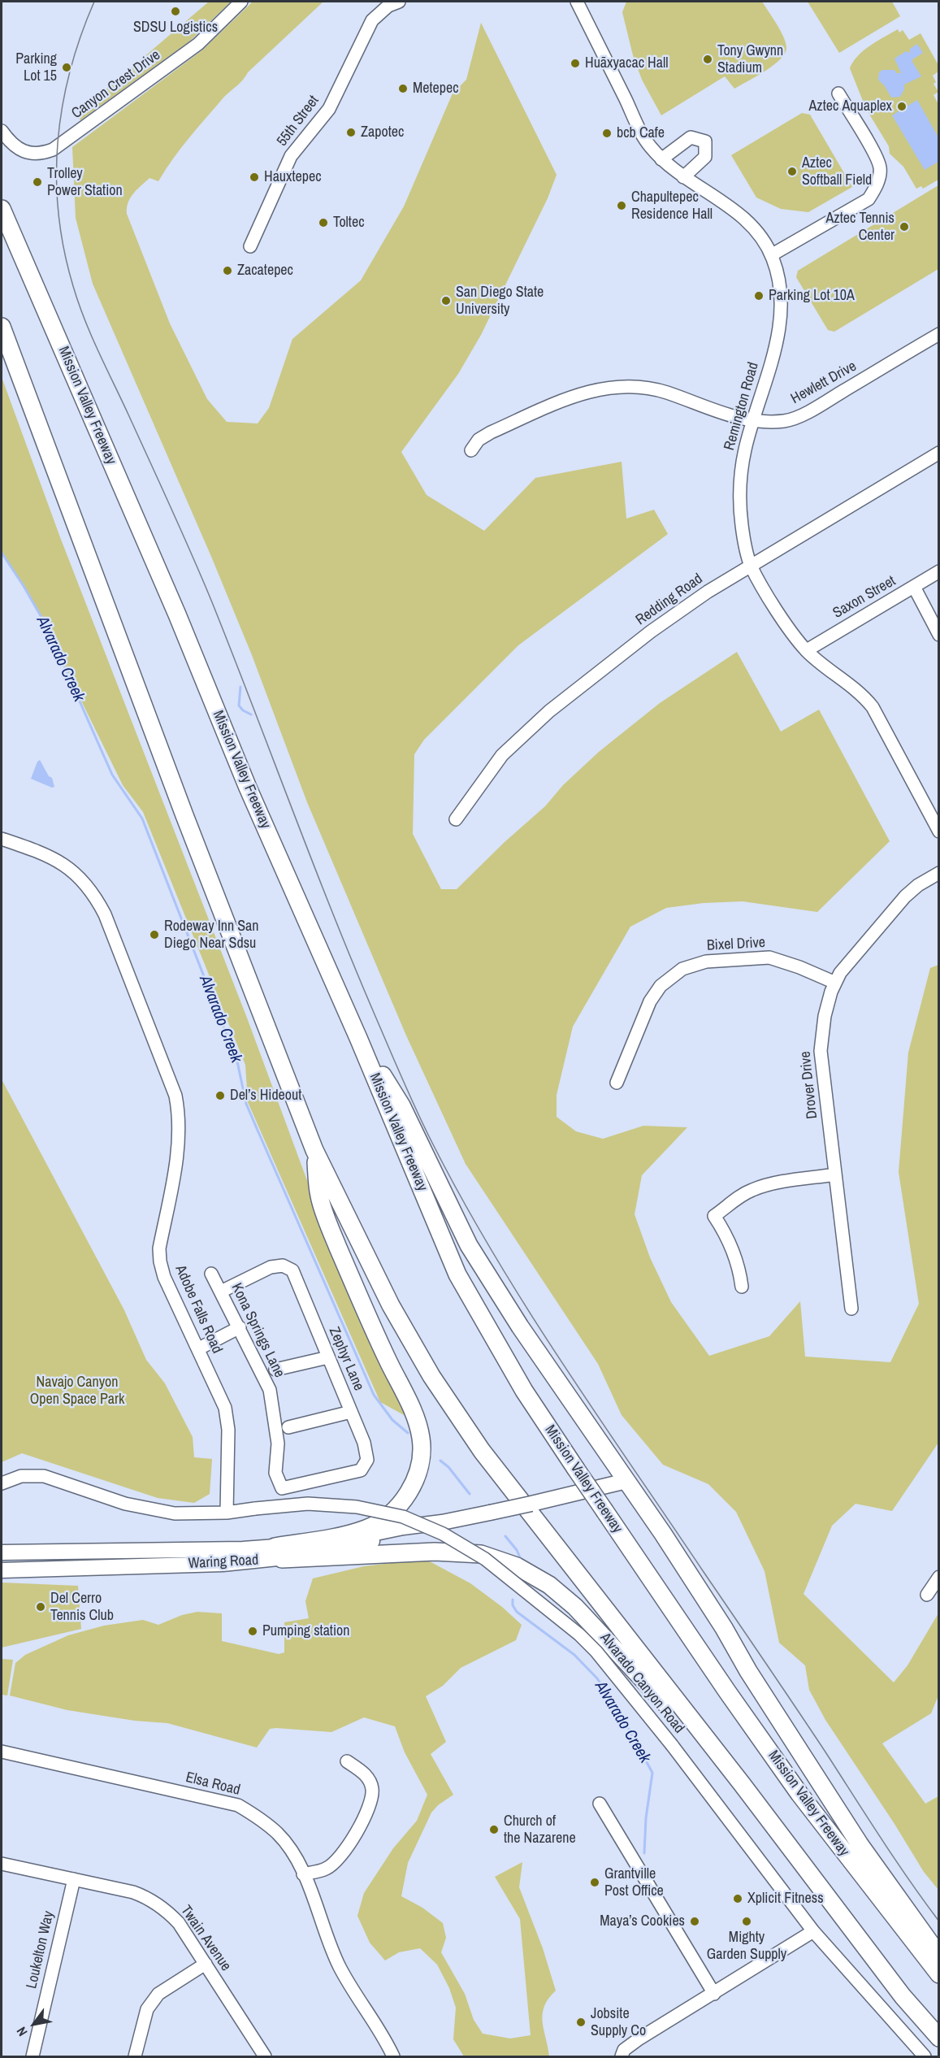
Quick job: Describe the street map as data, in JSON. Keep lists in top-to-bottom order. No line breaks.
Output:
{"streets":{"highway":["Mission Valley Freeway"],"main road":["Waring Road"],"street":["Canyon Crest Drive","55th Street","Hewlett Drive","Remington Road","Saxon Street","Redding Road","Bixel Drive","Drover Drive","Adobe Falls Road","Kona Springs Lane","Zephyr Lane","Alvarado Canyon Road","Elsa Road","Twain Avenue","Loukelton Way"]},"crossings":[["Hewlett Drive","Remington Road"],["Remington Road","Saxon Street"],["Remington Road","Redding Road"],["Bixel Drive","Drover Drive"],["Adobe Falls Road","Alvarado Canyon Road"],["Kona Springs Lane","Zephyr Lane"],["Twain Avenue","Loukelton Way"]],"water":["Alvarado Creek"],"parks":["Navajo Canyon Open Space Park"],"places":["SDSU Logistics","Tony Gwynn Stadium","Huāxyacac Hall","Parking Lot 15","Metepec","Aztec Aquaplex","Zapotec","bcb Cafe","Aztec Softball Field","Hauxtepec","Trolley Power Station","Chapultepec Residence Hall","Toltec","Aztec Tennis Center","Zacatepec","Parking Lot 10A","San Diego State University","Rodeway Inn San Diego Near Sdsu","Del’s Hideout","Del Cerro Tennis Club","Pumping station","Church of the Nazarene","Grantville Post Office","Xplicit Fitness","Maya’s Cookies","Mighty Garden Supply","Jobsite Supply Co"],"north":"bottom left"}
